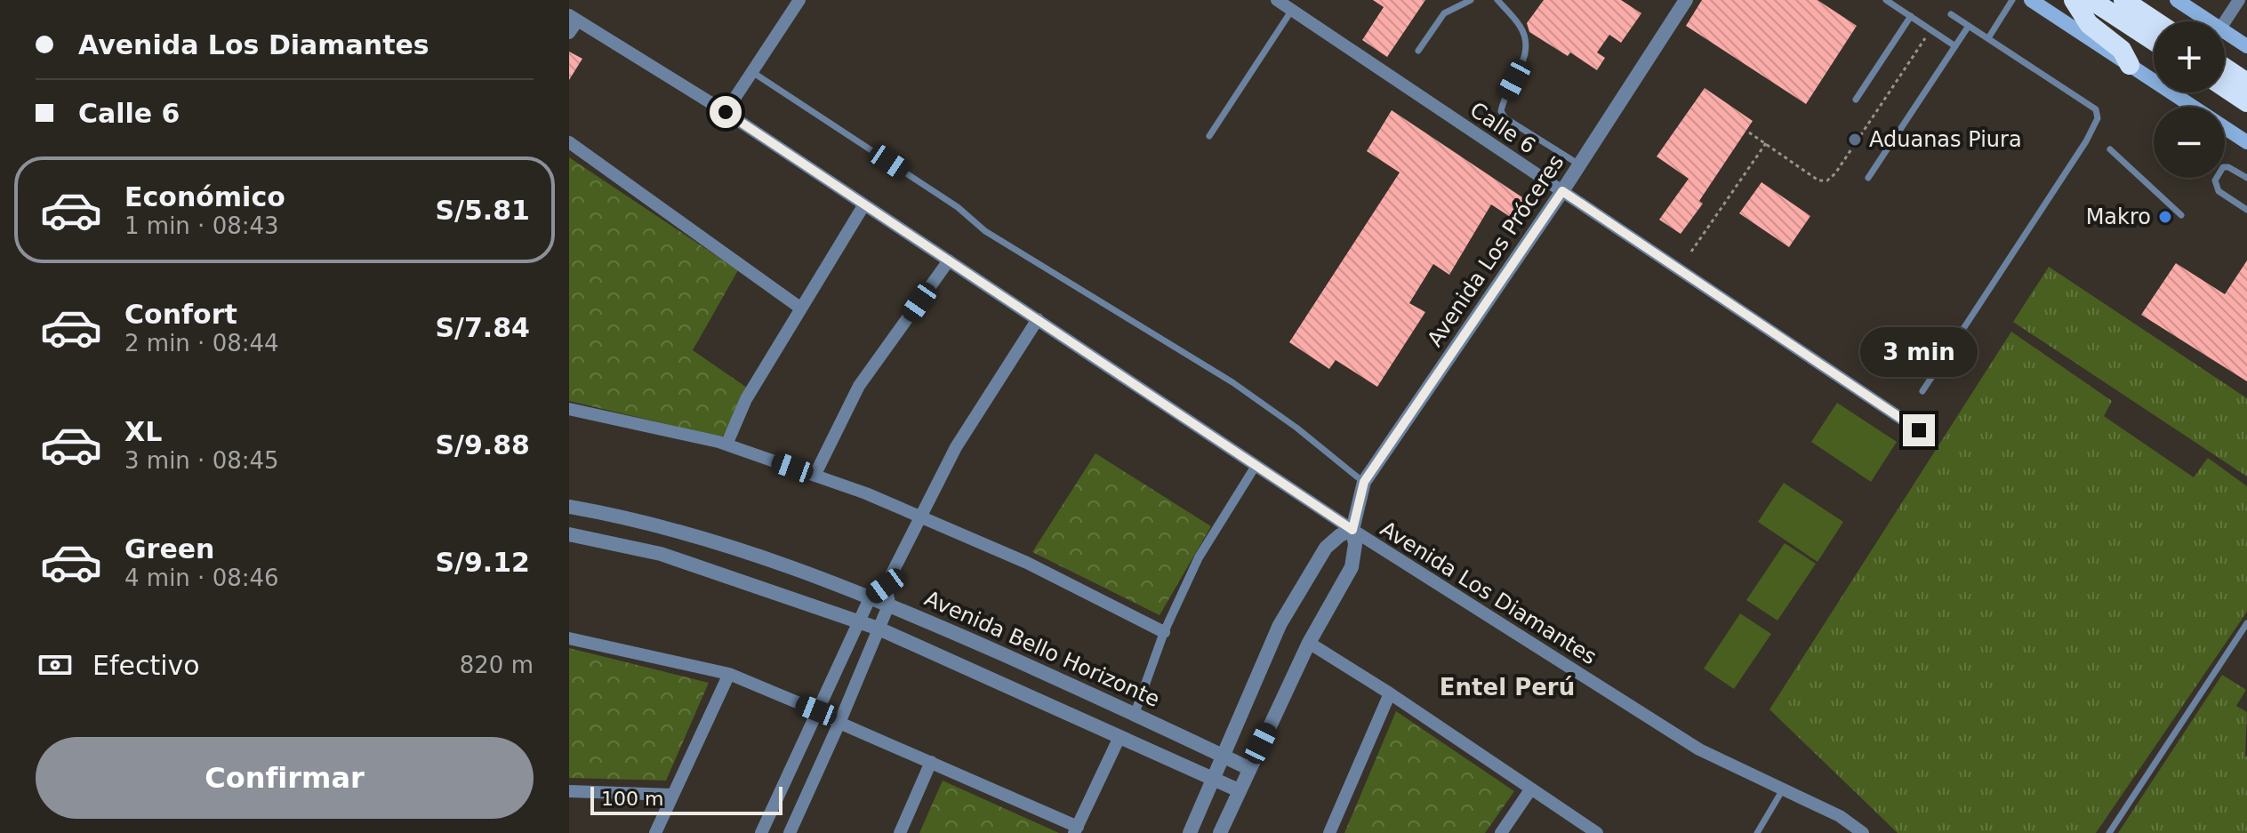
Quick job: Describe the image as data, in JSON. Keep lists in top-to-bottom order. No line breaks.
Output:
{"streets":{"street":["Calle 6","Avenida Los Próceres","Avenida Los Diamantes","Avenida Bello Horizonte"]},"crossings":[["Calle 6","Avenida Los Próceres"],["Avenida Los Próceres","Avenida Los Diamantes"],["Avenida Los Próceres","Avenida Bello Horizonte"]],"districts":["Entel Perú"],"places":["Aduanas Piura","Makro"],"scale_bar":"100 m","page":{"banner":["Avenida Los Diamantes","Calle 6"],"map_buttons":["+","−"],"list":[{"name":"Económico","note":"1 min · 08:43","value":"S/5.81"},{"name":"Confort","note":"2 min · 08:44","value":"S/7.84"},{"name":"XL","note":"3 min · 08:45","value":"S/9.88"},{"name":"Green","note":"4 min · 08:46","value":"S/9.12"}],"bubble":"3 min","pay":["Efectivo","820 m"],"buttons":"Confirmar","scale":"100 m"}}
